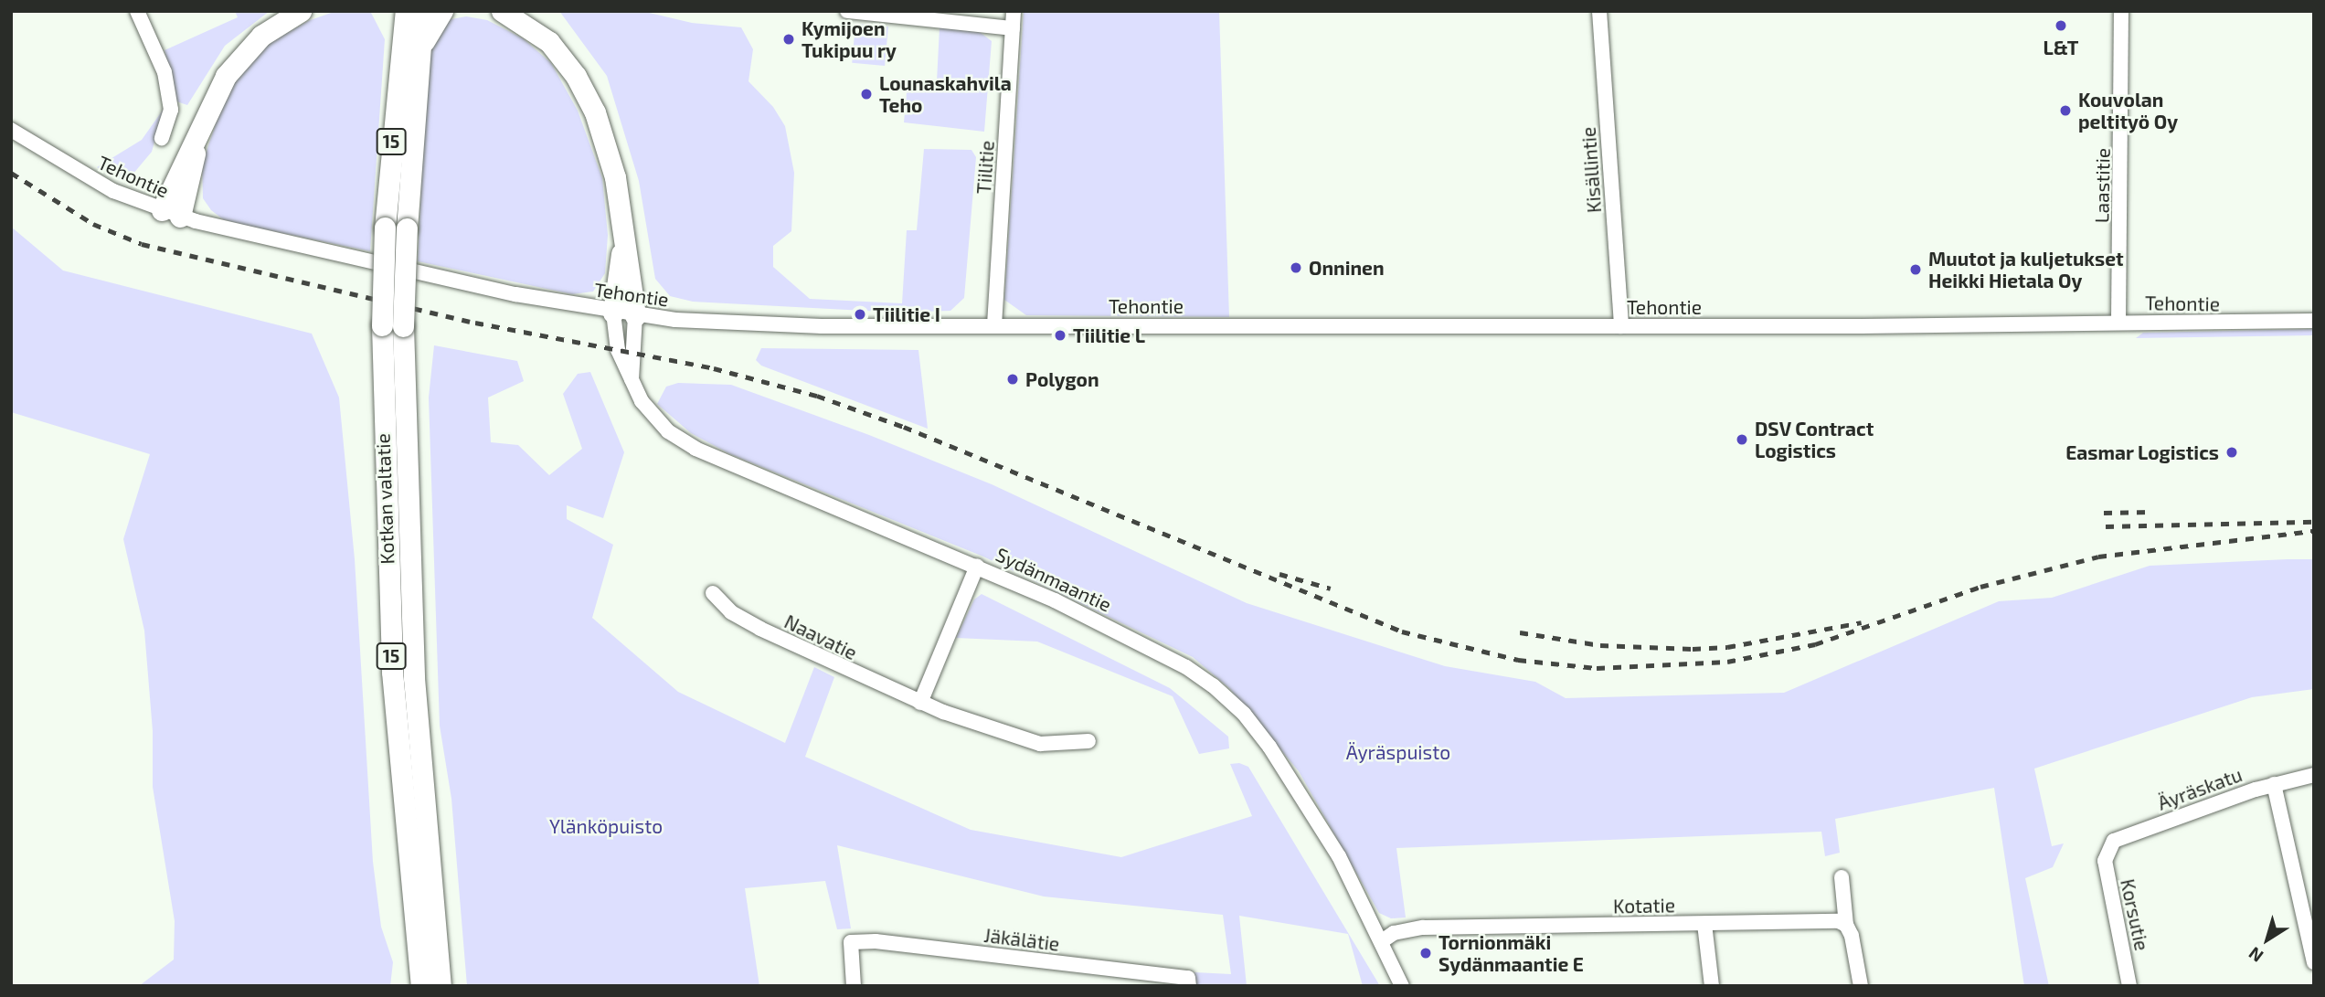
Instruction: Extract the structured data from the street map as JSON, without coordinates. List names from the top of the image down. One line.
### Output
{"streets":{"highway":["15","Kotkan valtatie"],"street":["Tiilitie","Kisällintie","Tehontie","Laastitie","Sydänmaantie","Naavatie","Äyräskatu","Kotatie","Korsutie","Jäkälätie"]},"crossings":[["Tiilitie","Tehontie"],["Kisällintie","Tehontie"],["Tehontie","Laastitie"],["Tehontie","Sydänmaantie"],["Sydänmaantie","Kotatie"],["Äyräskatu","Korsutie"]],"parks":["Äyräspuisto","Ylänköpuisto"],"places":["L&T","Kymijoen Tukipuu ry","Lounaskahvila Teho","Kouvolan peltityö Oy","Onninen","Muutot ja kuljetukset Heikki Hietala Oy","Tiilitie I","Tiilitie L","Polygon","DSV Contract Logistics","Easmar Logistics","Tornionmäki Sydänmaantie E"],"north":"bottom left"}
